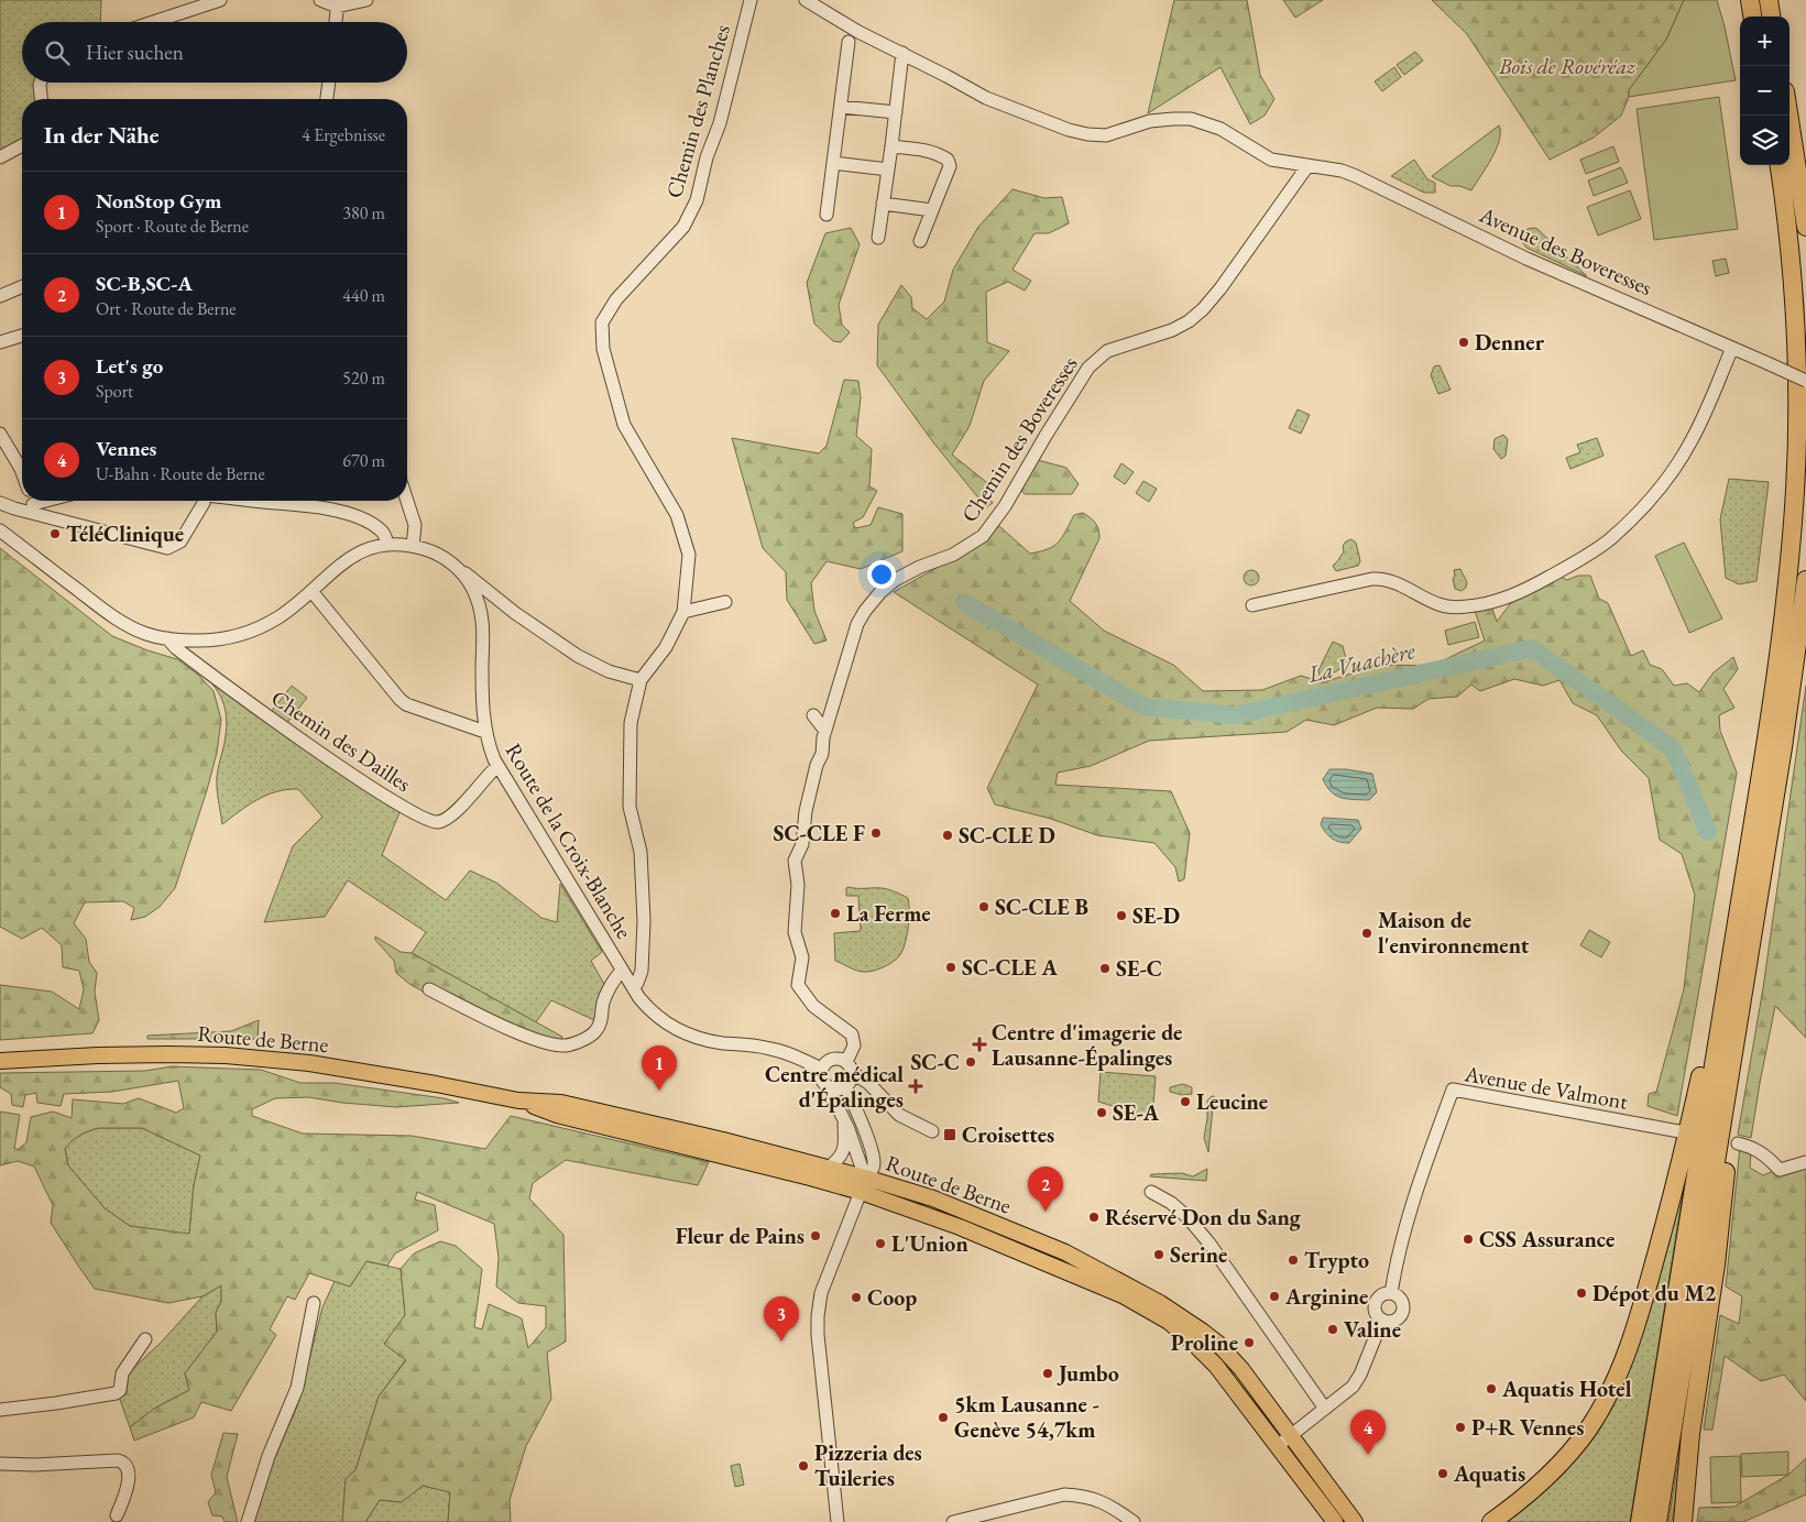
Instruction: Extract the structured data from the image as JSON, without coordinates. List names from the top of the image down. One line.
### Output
{"streets":{"main road":["Route de Berne"],"street":["Chemin des Planches","Avenue des Boveresses","Chemin des Boveresses","Chemin des Dailles","Route de la Croix-Blanche","Avenue de Valmont"]},"crossings":[["Chemin des Planches","Route de la Croix-Blanche"],["Avenue des Boveresses","Chemin des Boveresses"],["Chemin des Boveresses","Route de la Croix-Blanche"],["Chemin des Dailles","Route de la Croix-Blanche"],["Route de Berne","Avenue de Valmont"]],"water":["La Vuachère"],"parks":["Bois de Rovéréaz"],"places":{"other":["Denner","TéléClinique","SC-CLE F","SC-CLE D","SC-CLE B","La Ferme","SE-D","Maison de l'environnement","SC-CLE A","SE-C","SC-C","Leucine","SE-A","Réservé Don du Sang","Fleur de Pains","CSS Assurance","L'Union","Serine","Trypto","Dépot du M2","Arginine","Coop","Valine","Proline","Jumbo","Aquatis Hotel","5km Lausanne - Genève 54,7km","P+R Vennes","Pizzeria des Tuileries","Aquatis"],"health":["Centre d'imagerie de Lausanne-Épalinges","Centre médical d'Épalinges"],"transit":["Croisettes"]},"page":{"map_buttons":["+","−"],"search":"Hier suchen","heading":["In der Nähe","4 Ergebnisse"],"list":[{"mark":"1","name":"NonStop Gym","note":"Sport · Route de Berne","value":"380 m"},{"mark":"2","name":"SC-B,SC-A","note":"Ort · Route de Berne","value":"440 m"},{"mark":"3","name":"Let's go","note":"Sport","value":"520 m"},{"mark":"4","name":"Vennes","note":"U-Bahn · Route de Berne","value":"670 m"}],"pins":["1","2","3","4"]}}
